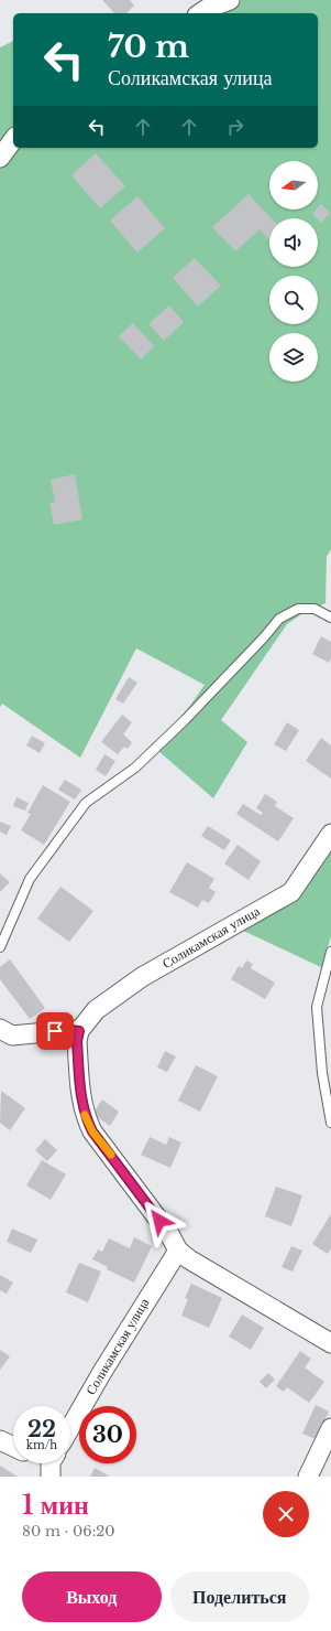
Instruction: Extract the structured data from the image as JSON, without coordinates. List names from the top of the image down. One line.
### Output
{"streets":{"street":["Соликамская улица"]},"north":"left","page":{"turn":["70 m","Соликамская улица"],"speed":"22 km/h","limit":"30","heading":["1 мин","80 m · 06:20"],"buttons":["Выход","Поделиться"]}}
